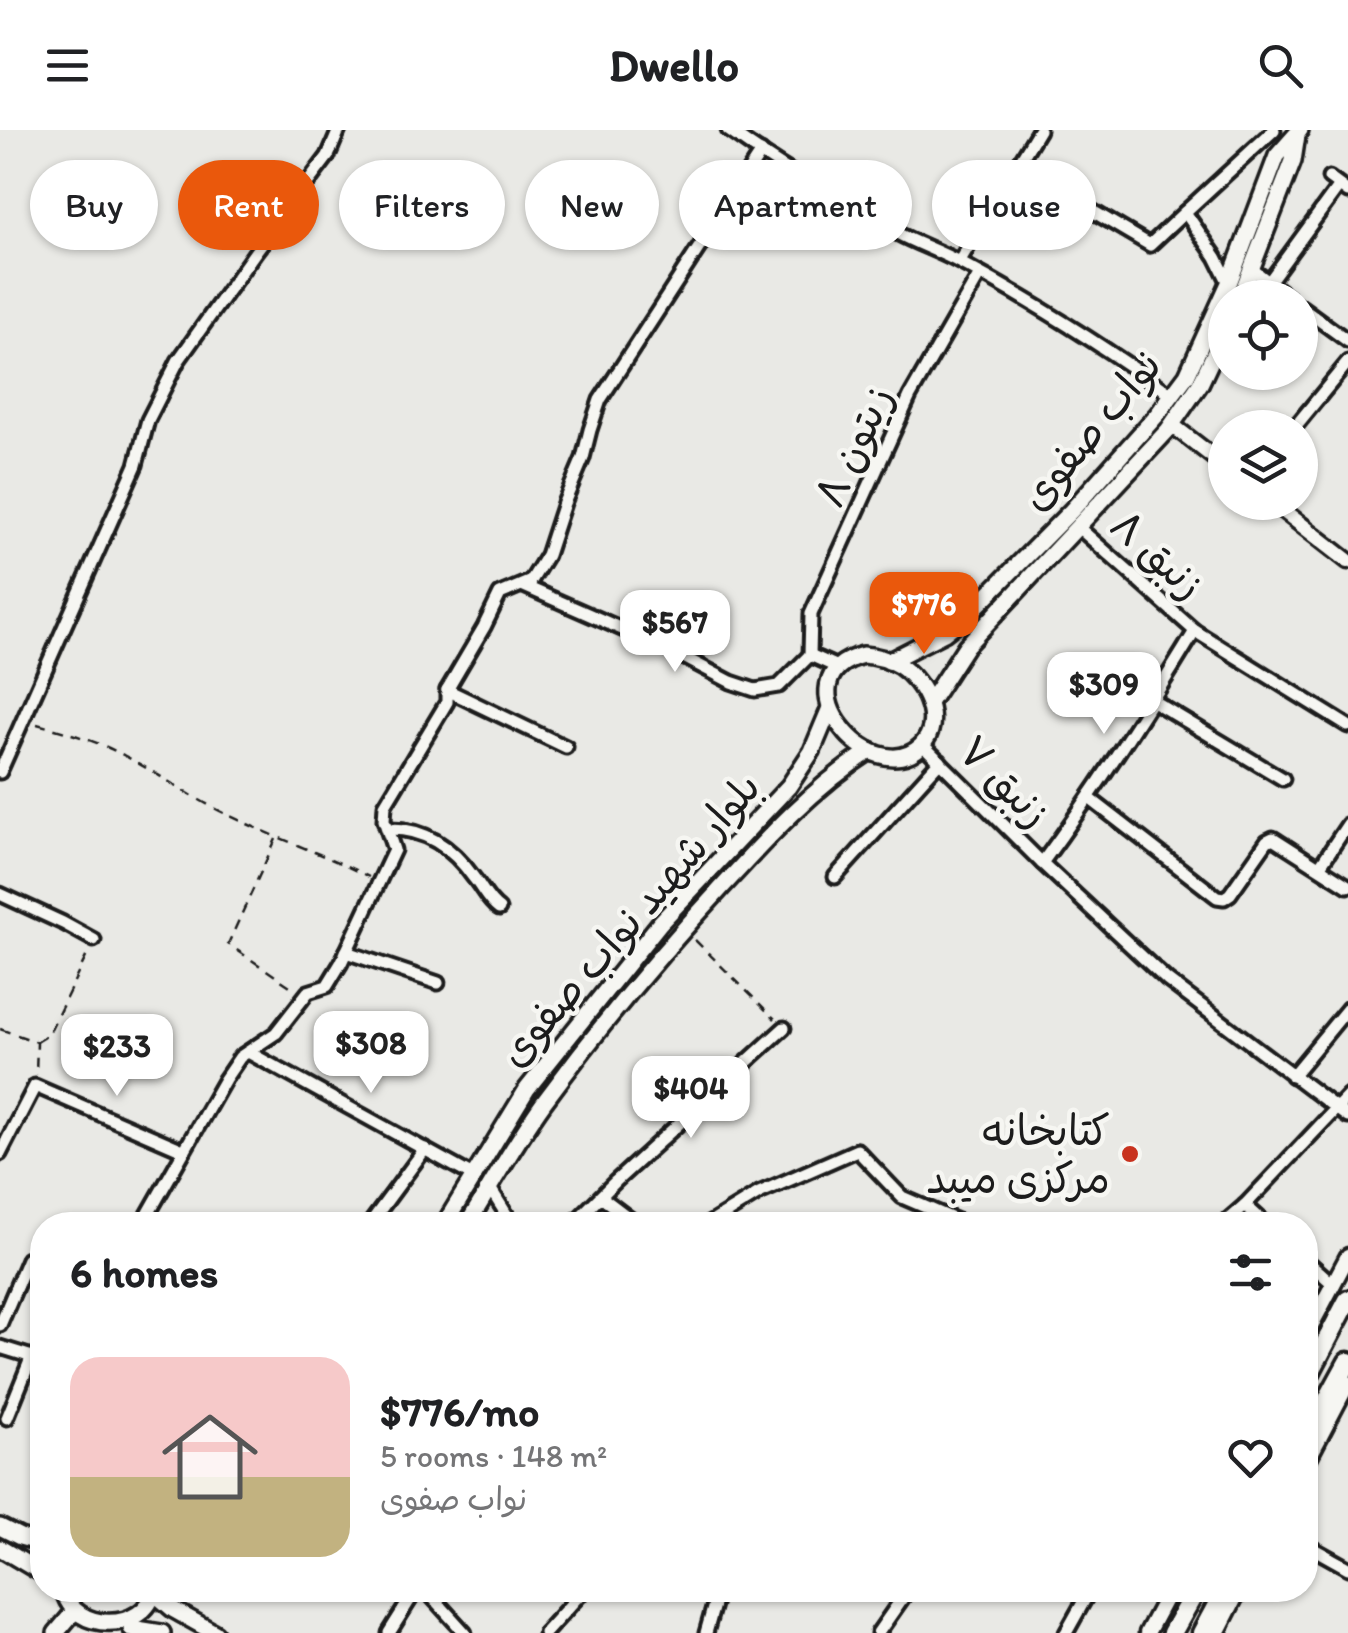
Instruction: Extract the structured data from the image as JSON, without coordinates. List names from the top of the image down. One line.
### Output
{"streets":{"main road":["نواب صفوی","بلوار شهید نواب صفوی"],"street":["زیتون ۸","زنبق ۸","زنبق ۷"]},"crossings":[["نواب صفوی","زنبق ۸"],["نواب صفوی","زنبق ۷"],["نواب صفوی","بلوار شهید نواب صفوی"],["زنبق ۷","بلوار شهید نواب صفوی"]],"places":["کتابخانه مرکزی میبد"],"page":{"header":"Dwello","chip":["Buy","Rent","Filters","New","Apartment","House"],"price":["$776","$567","$309","$308","$233","$404"],"heading":"6 homes","list":[{"name":"$776/mo","note":"5 rooms · 148 m² · نواب صفوی"}]}}
